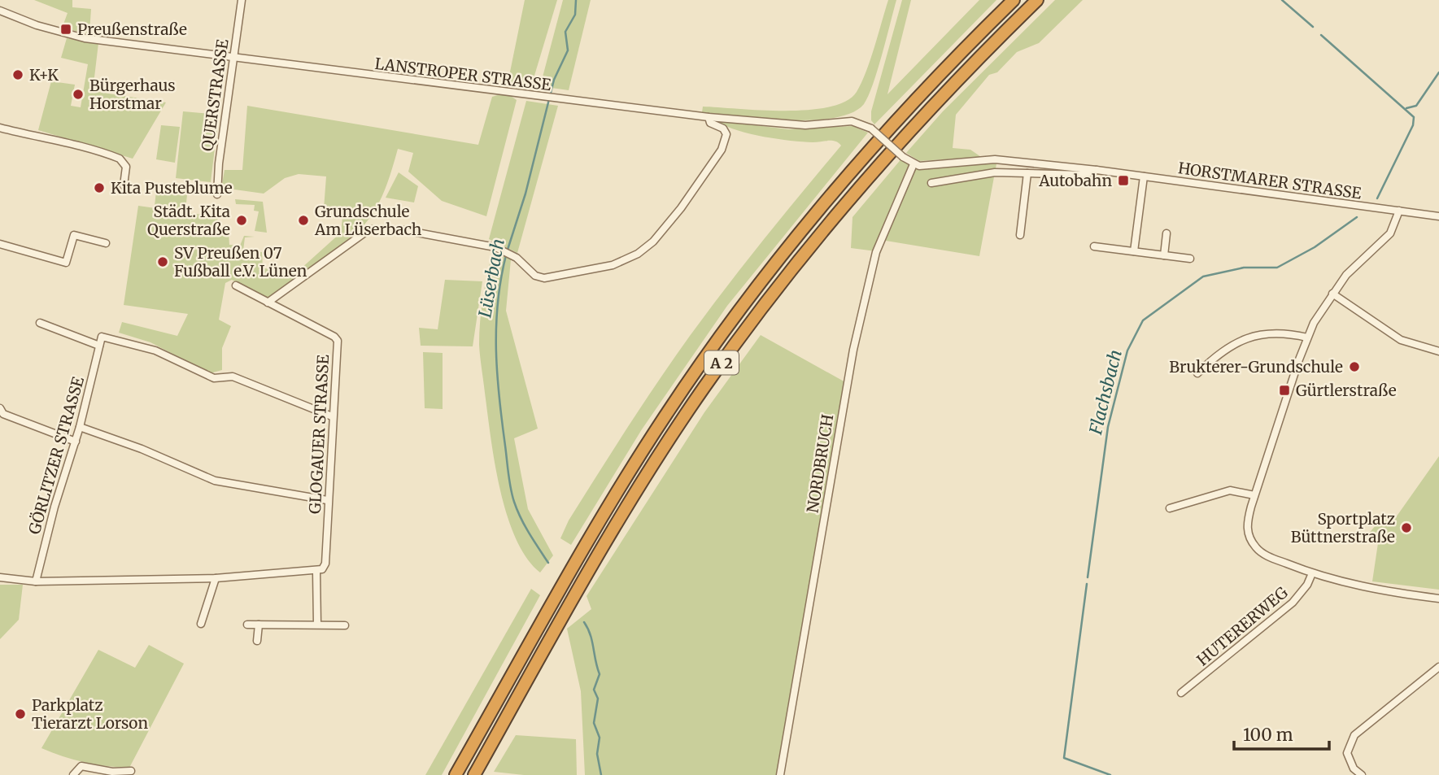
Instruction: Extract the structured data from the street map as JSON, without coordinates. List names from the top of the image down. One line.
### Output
{"streets":{"highway":["A 2"],"street":["LANSTROPER STRASSE","QUERSTRASSE","HORSTMARER STRASSE","GLOGAUER STRASSE","GÖRLITZER STRASSE","NORDBRUCH","HUTERERWEG"]},"crossings":[["LANSTROPER STRASSE","QUERSTRASSE"],["LANSTROPER STRASSE","HORSTMARER STRASSE"],["LANSTROPER STRASSE","NORDBRUCH"],["HORSTMARER STRASSE","NORDBRUCH"],["GLOGAUER STRASSE","GÖRLITZER STRASSE"]],"water":["Lüserbach","Flachsbach"],"places":{"transit":["Preußenstraße","Autobahn","Gürtlerstraße"],"other":["K+K","Bürgerhaus Horstmar","Kita Pusteblume","Städt. Kita Querstraße","Grundschule Am Lüserbach","SV Preußen 07 Fußball e.V. Lünen","Brukterer-Grundschule","Sportplatz Büttnerstraße","Parkplatz Tierarzt Lorson"]},"scale_bar":"100 m"}
